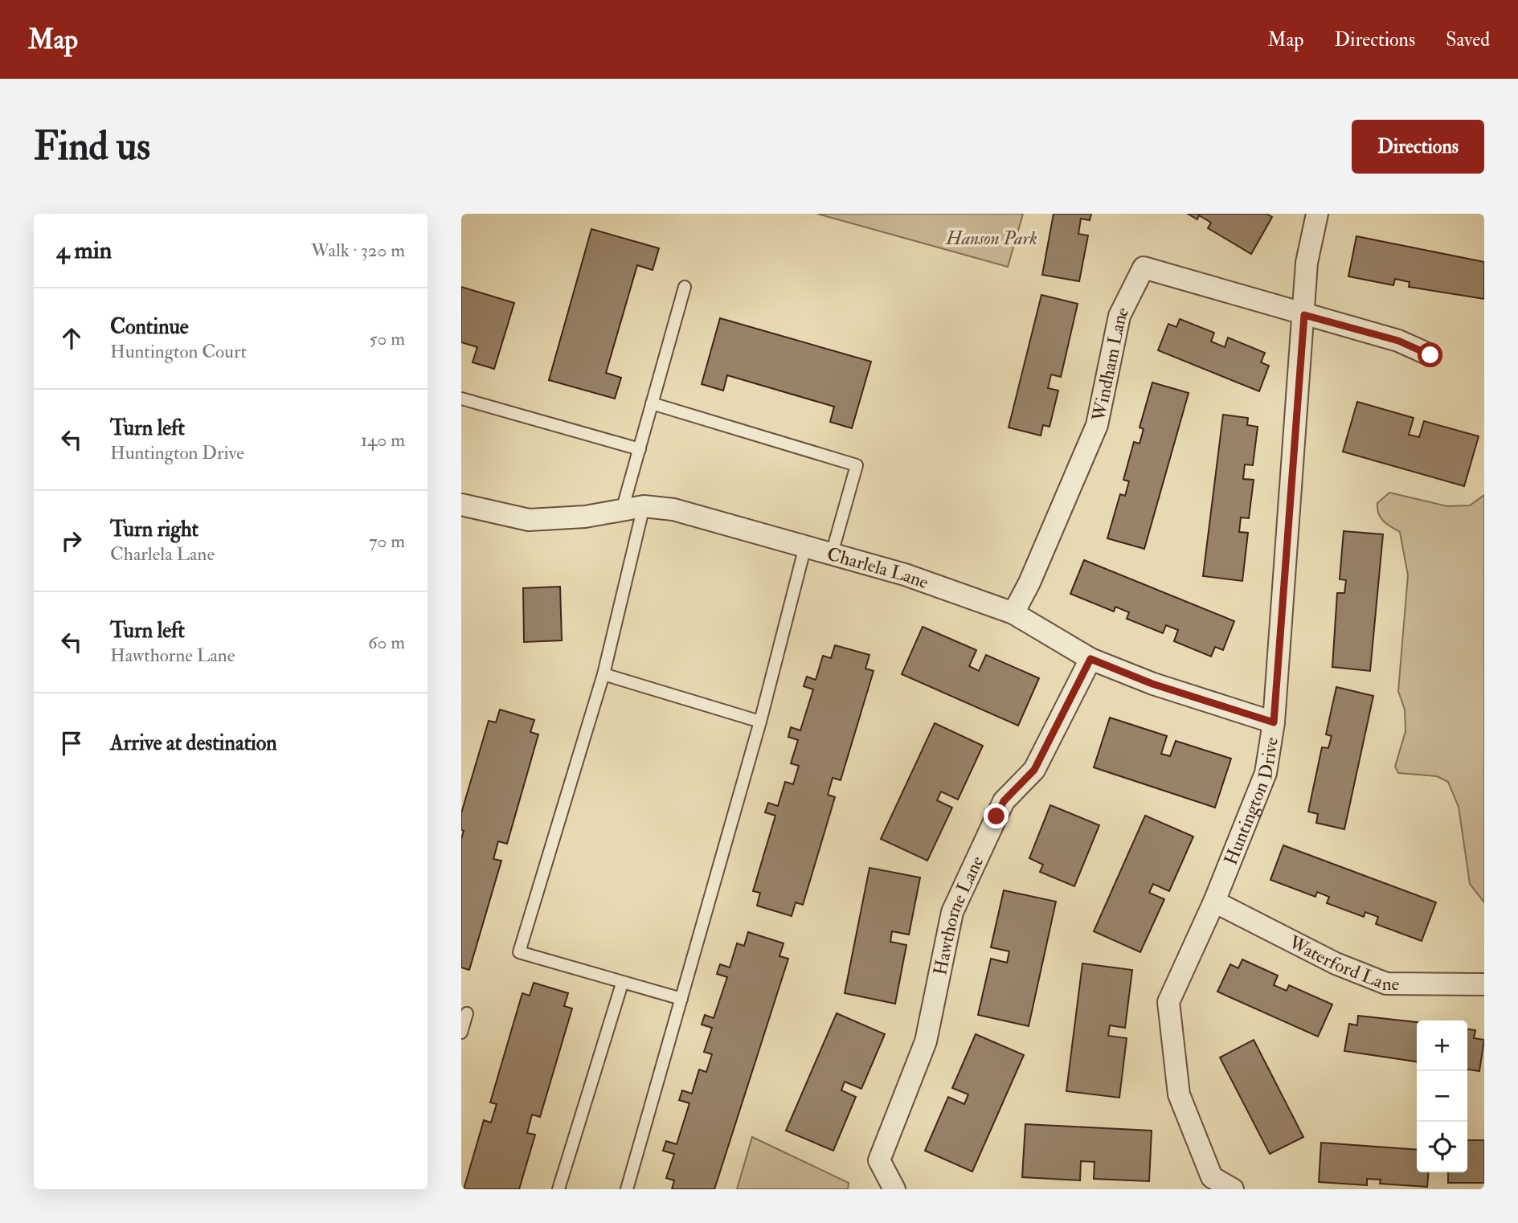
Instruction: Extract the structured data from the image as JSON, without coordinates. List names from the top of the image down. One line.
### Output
{"streets":{"street":["Windham Lane","Charlela Lane","Huntington Drive","Hawthorne Lane","Waterford Lane"]},"crossings":[["Windham Lane","Charlela Lane"],["Windham Lane","Huntington Drive"],["Charlela Lane","Huntington Drive"],["Charlela Lane","Hawthorne Lane"],["Huntington Drive","Waterford Lane"]],"parks":["Hanson Park"],"page":{"header":"Map","nav":["Map","Directions","Saved"],"buttons":"Directions","title":"Find us","heading":["4 min","Walk · 320 m"],"list":[["Continue","Huntington Court","50 m"],["Turn left","Huntington Drive","140 m"],["Turn right","Charlela Lane","70 m"],["Turn left","Hawthorne Lane","60 m"],"Arrive at destination"],"map_buttons":["+","−"]}}
